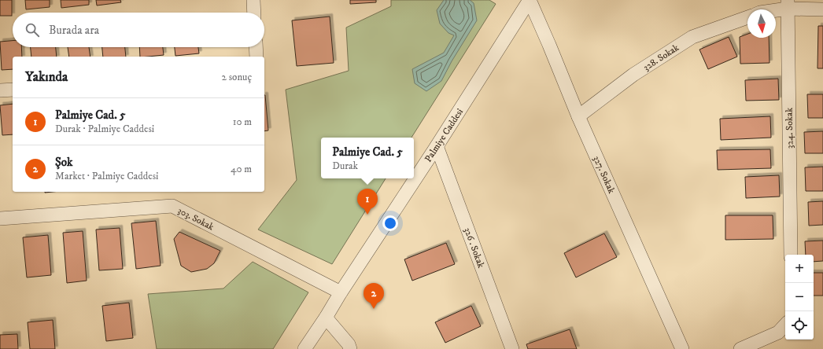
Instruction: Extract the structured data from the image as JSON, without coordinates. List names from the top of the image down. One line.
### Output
{"streets":{"street":["328. Sokak","324. Sokak","Palmiye Caddesi","327. Sokak","303. Sokak","326 . Sokak"]},"crossings":[["328. Sokak","327. Sokak"],["Palmiye Caddesi","327. Sokak"],["Palmiye Caddesi","303. Sokak"],["Palmiye Caddesi","326 . Sokak"]],"north":"bottom","page":{"search":"Burada ara","heading":["Yakında","2 sonuç"],"list":[{"mark":"1","name":"Palmiye Cad. 5","note":"Durak · Palmiye Caddesi","value":"10 m"},{"mark":"2","name":"Şok","note":"Market · Palmiye Caddesi","value":"40 m"}],"popup":["Palmiye Cad. 5","Durak"],"pins":["1","2"],"map_buttons":["+","−"]}}
